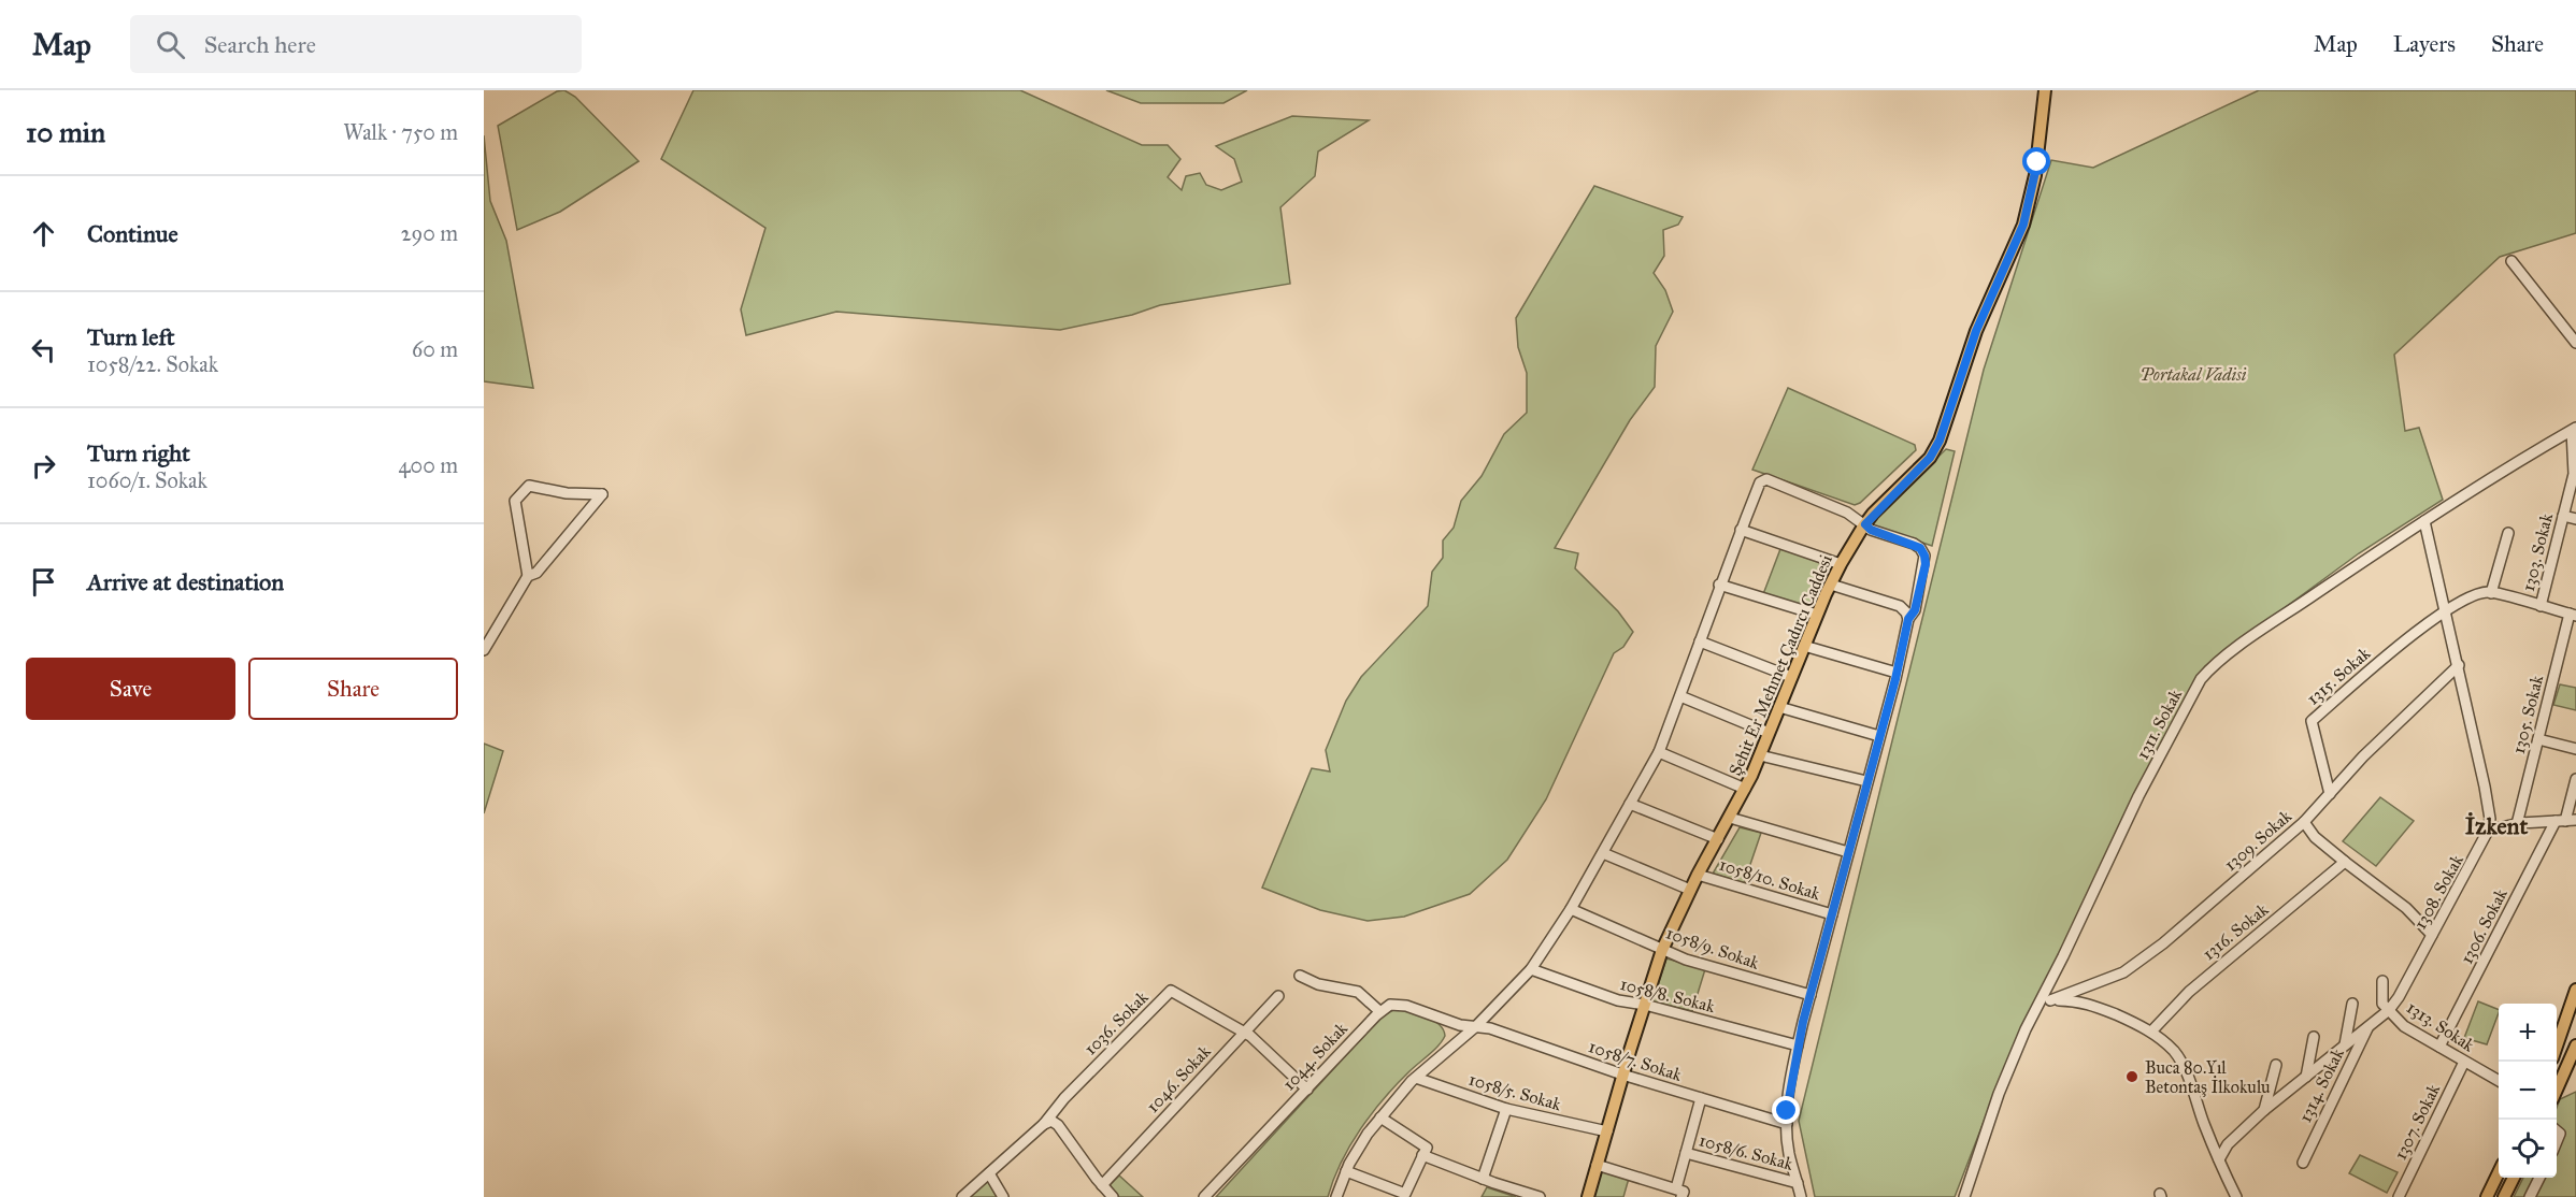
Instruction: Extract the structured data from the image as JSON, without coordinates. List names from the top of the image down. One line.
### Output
{"streets":{"main road":["Şehit Er Mehmet Çadırcı Caddesi"],"street":["1303. Sokak","1315. Sokak","1305. Sokak","1311. Sokak","1309. Sokak","1058/10. Sokak","1308. Sokak","1306. Sokak","1316. Sokak","1058/9. Sokak","1058/8. Sokak","1036. Sokak","1313. Sokak","1044. Sokak","1058/7. Sokak","1046. Sokak","1314. Sokak","1058/5. Sokak","1307. Sokak","1058/6. Sokak"]},"crossings":[["1303. Sokak","1311. Sokak"],["Şehit Er Mehmet Çadırcı Caddesi","1058/10. Sokak"],["Şehit Er Mehmet Çadırcı Caddesi","1058/9. Sokak"],["Şehit Er Mehmet Çadırcı Caddesi","1058/8. Sokak"],["Şehit Er Mehmet Çadırcı Caddesi","1058/7. Sokak"],["Şehit Er Mehmet Çadırcı Caddesi","1058/5. Sokak"],["1315. Sokak","1309. Sokak"],["1315. Sokak","1308. Sokak"],["1311. Sokak","1309. Sokak"],["1311. Sokak","1308. Sokak"],["1309. Sokak","1308. Sokak"],["1308. Sokak","1313. Sokak"],["1308. Sokak","1314. Sokak"],["1306. Sokak","1313. Sokak"],["1036. Sokak","1044. Sokak"],["1036. Sokak","1046. Sokak"],["1313. Sokak","1307. Sokak"]],"districts":["İzkent"],"parks":["Portakal Vadisi"],"places":["Buca 80.Yıl Betontaş İlkokulu"],"page":{"header":"Map","search":"Search here","nav":["Map","Layers","Share"],"heading":["10 min","Walk · 750 m"],"list":[["Continue","290 m"],["Turn left","1058/22. Sokak","60 m"],["Turn right","1060/1. Sokak","400 m"],"Arrive at destination"],"buttons":["Save","Share"],"map_buttons":["+","−"]}}
